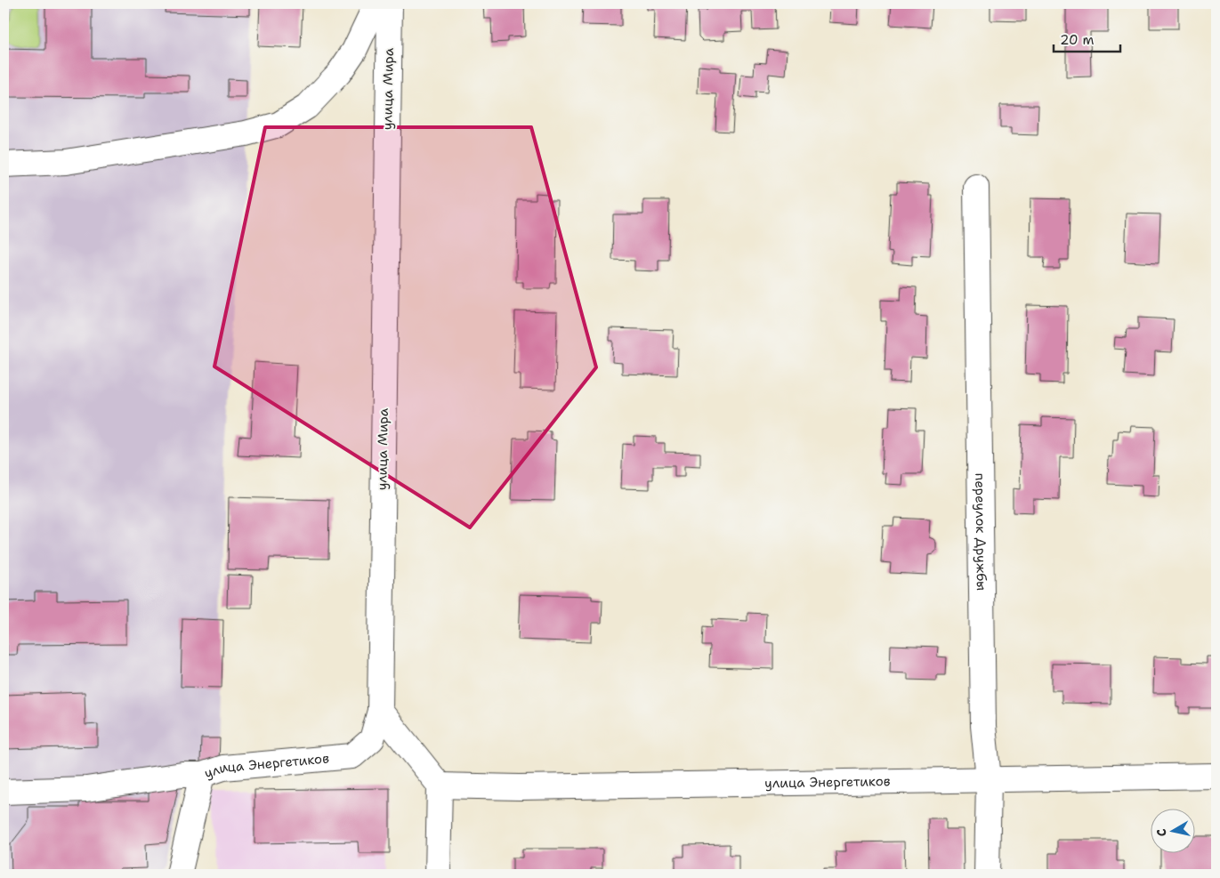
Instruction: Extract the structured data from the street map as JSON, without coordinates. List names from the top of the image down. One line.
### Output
{"streets":{"street":["улица Мира","переулок Дружбы","улица Энергетиков"]},"crossings":[["улица Мира","улица Энергетиков"],["переулок Дружбы","улица Энергетиков"]],"scale_bar":"20 m","north":"left"}
